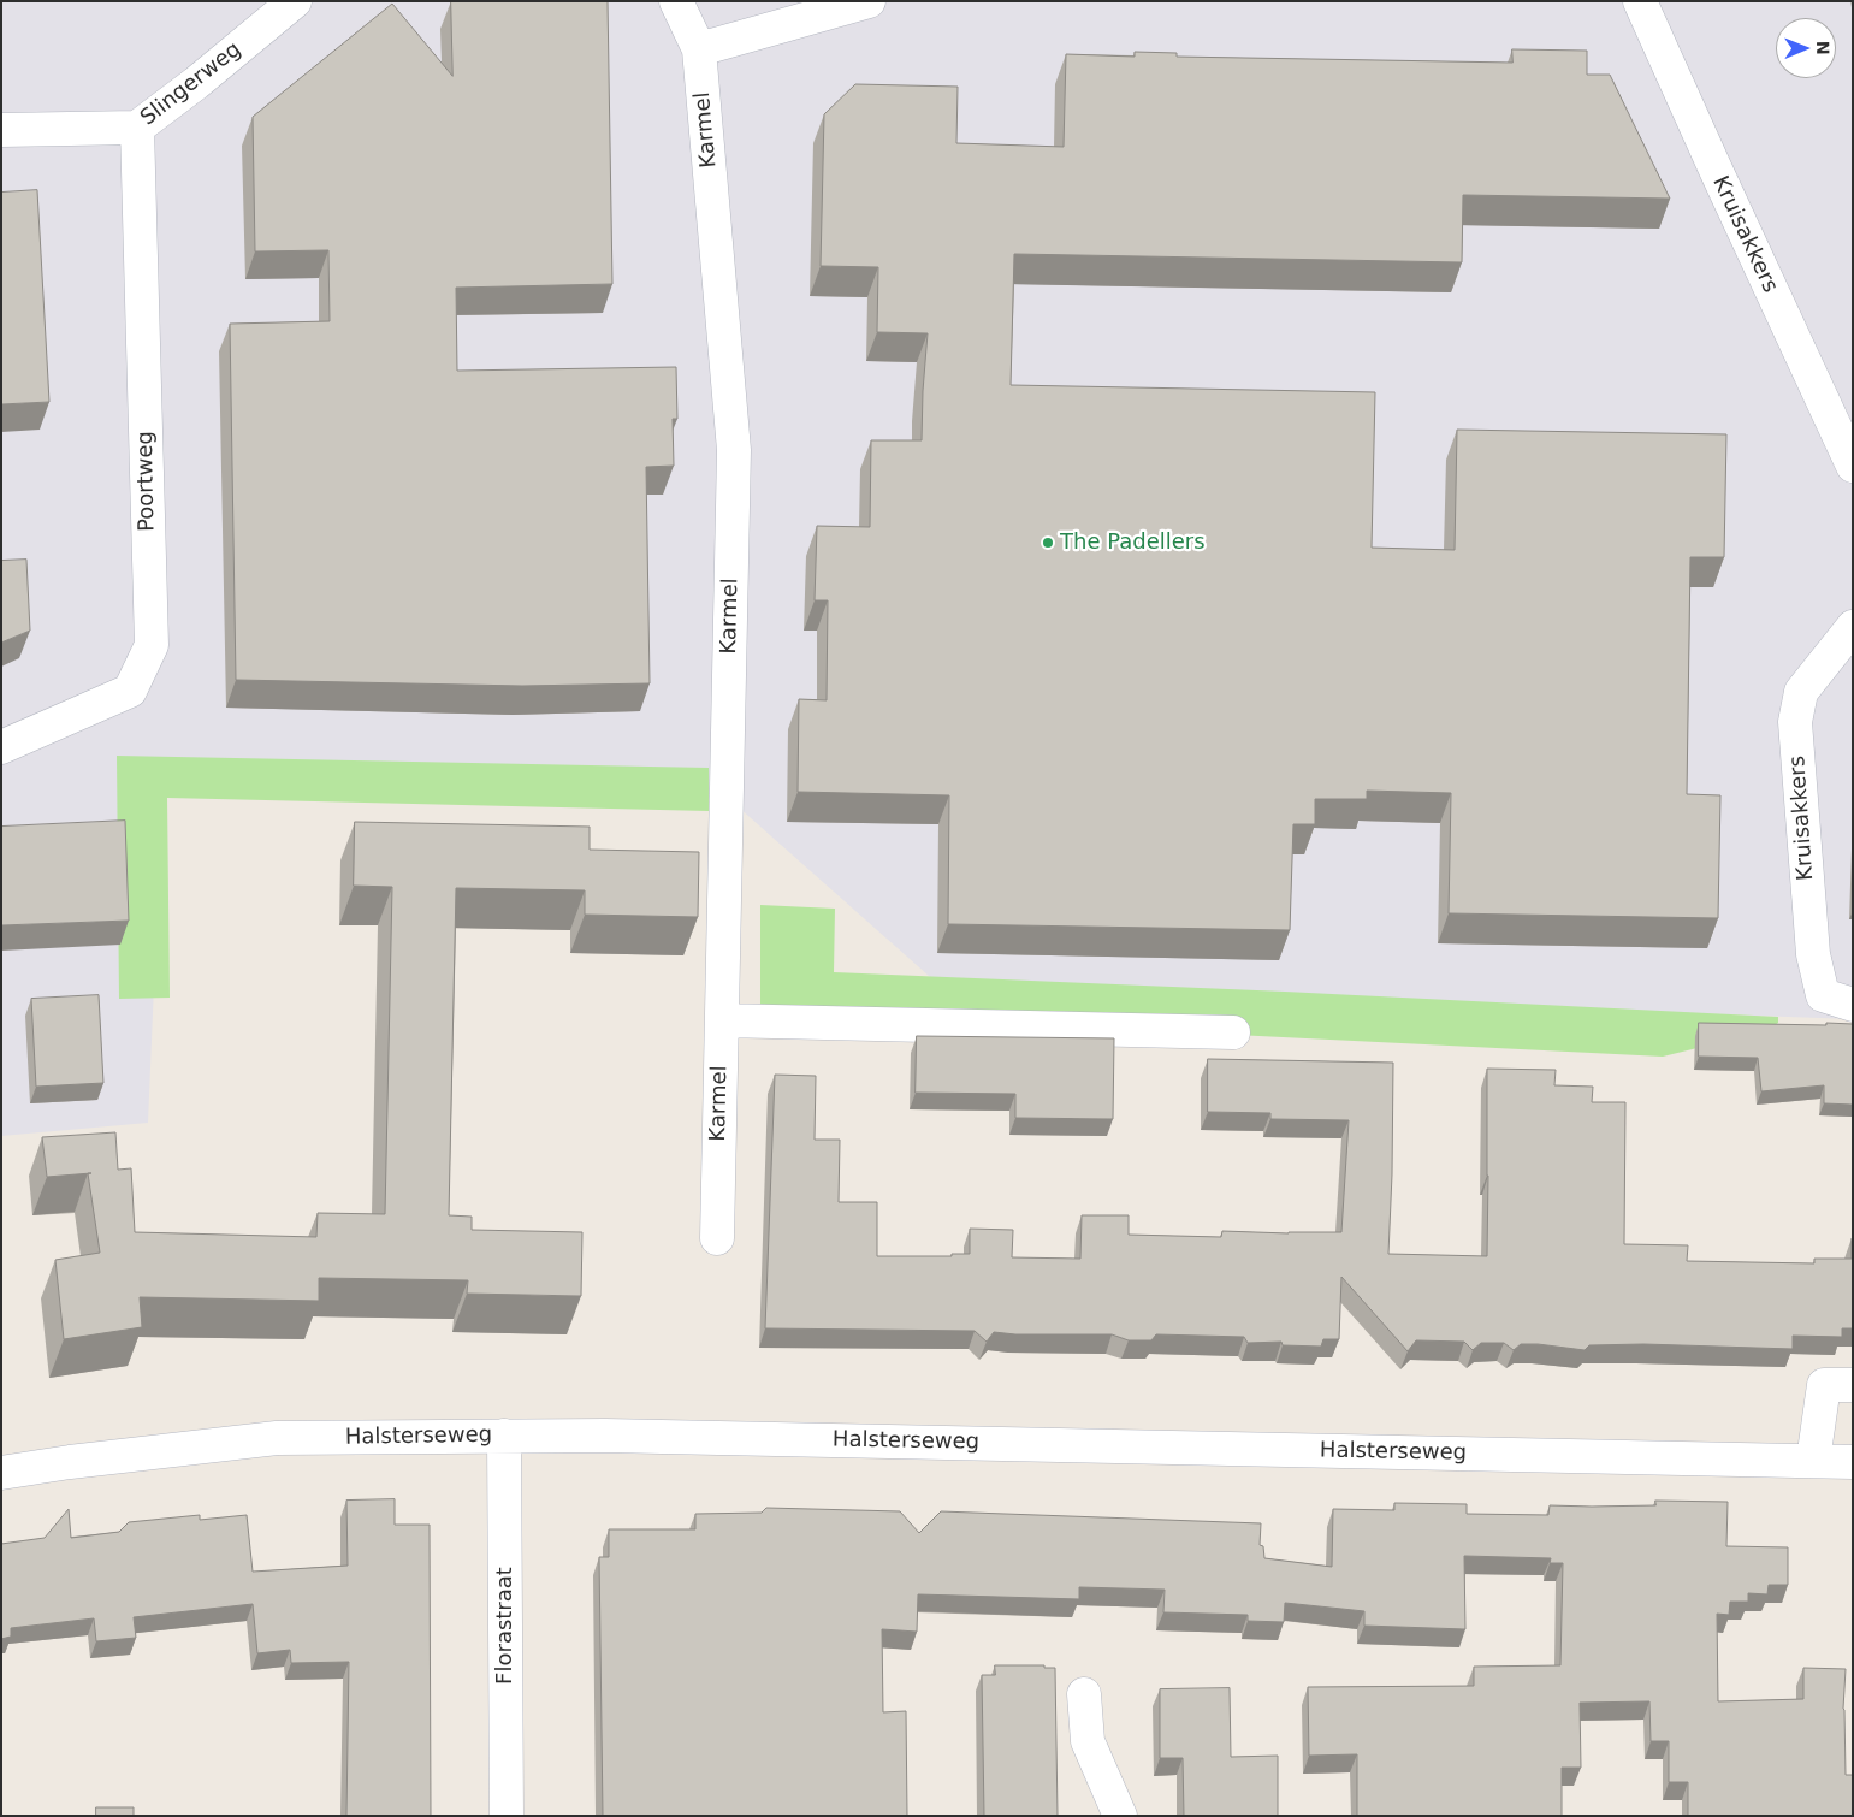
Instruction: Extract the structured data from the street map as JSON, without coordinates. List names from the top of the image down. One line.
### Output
{"streets":{"street":["Slingerweg","Karmel","Kruisakkers","Poortweg","Halsterseweg","Florastraat"]},"crossings":[["Slingerweg","Poortweg"],["Halsterseweg","Florastraat"]],"places":["The Padellers"],"north":"right"}
